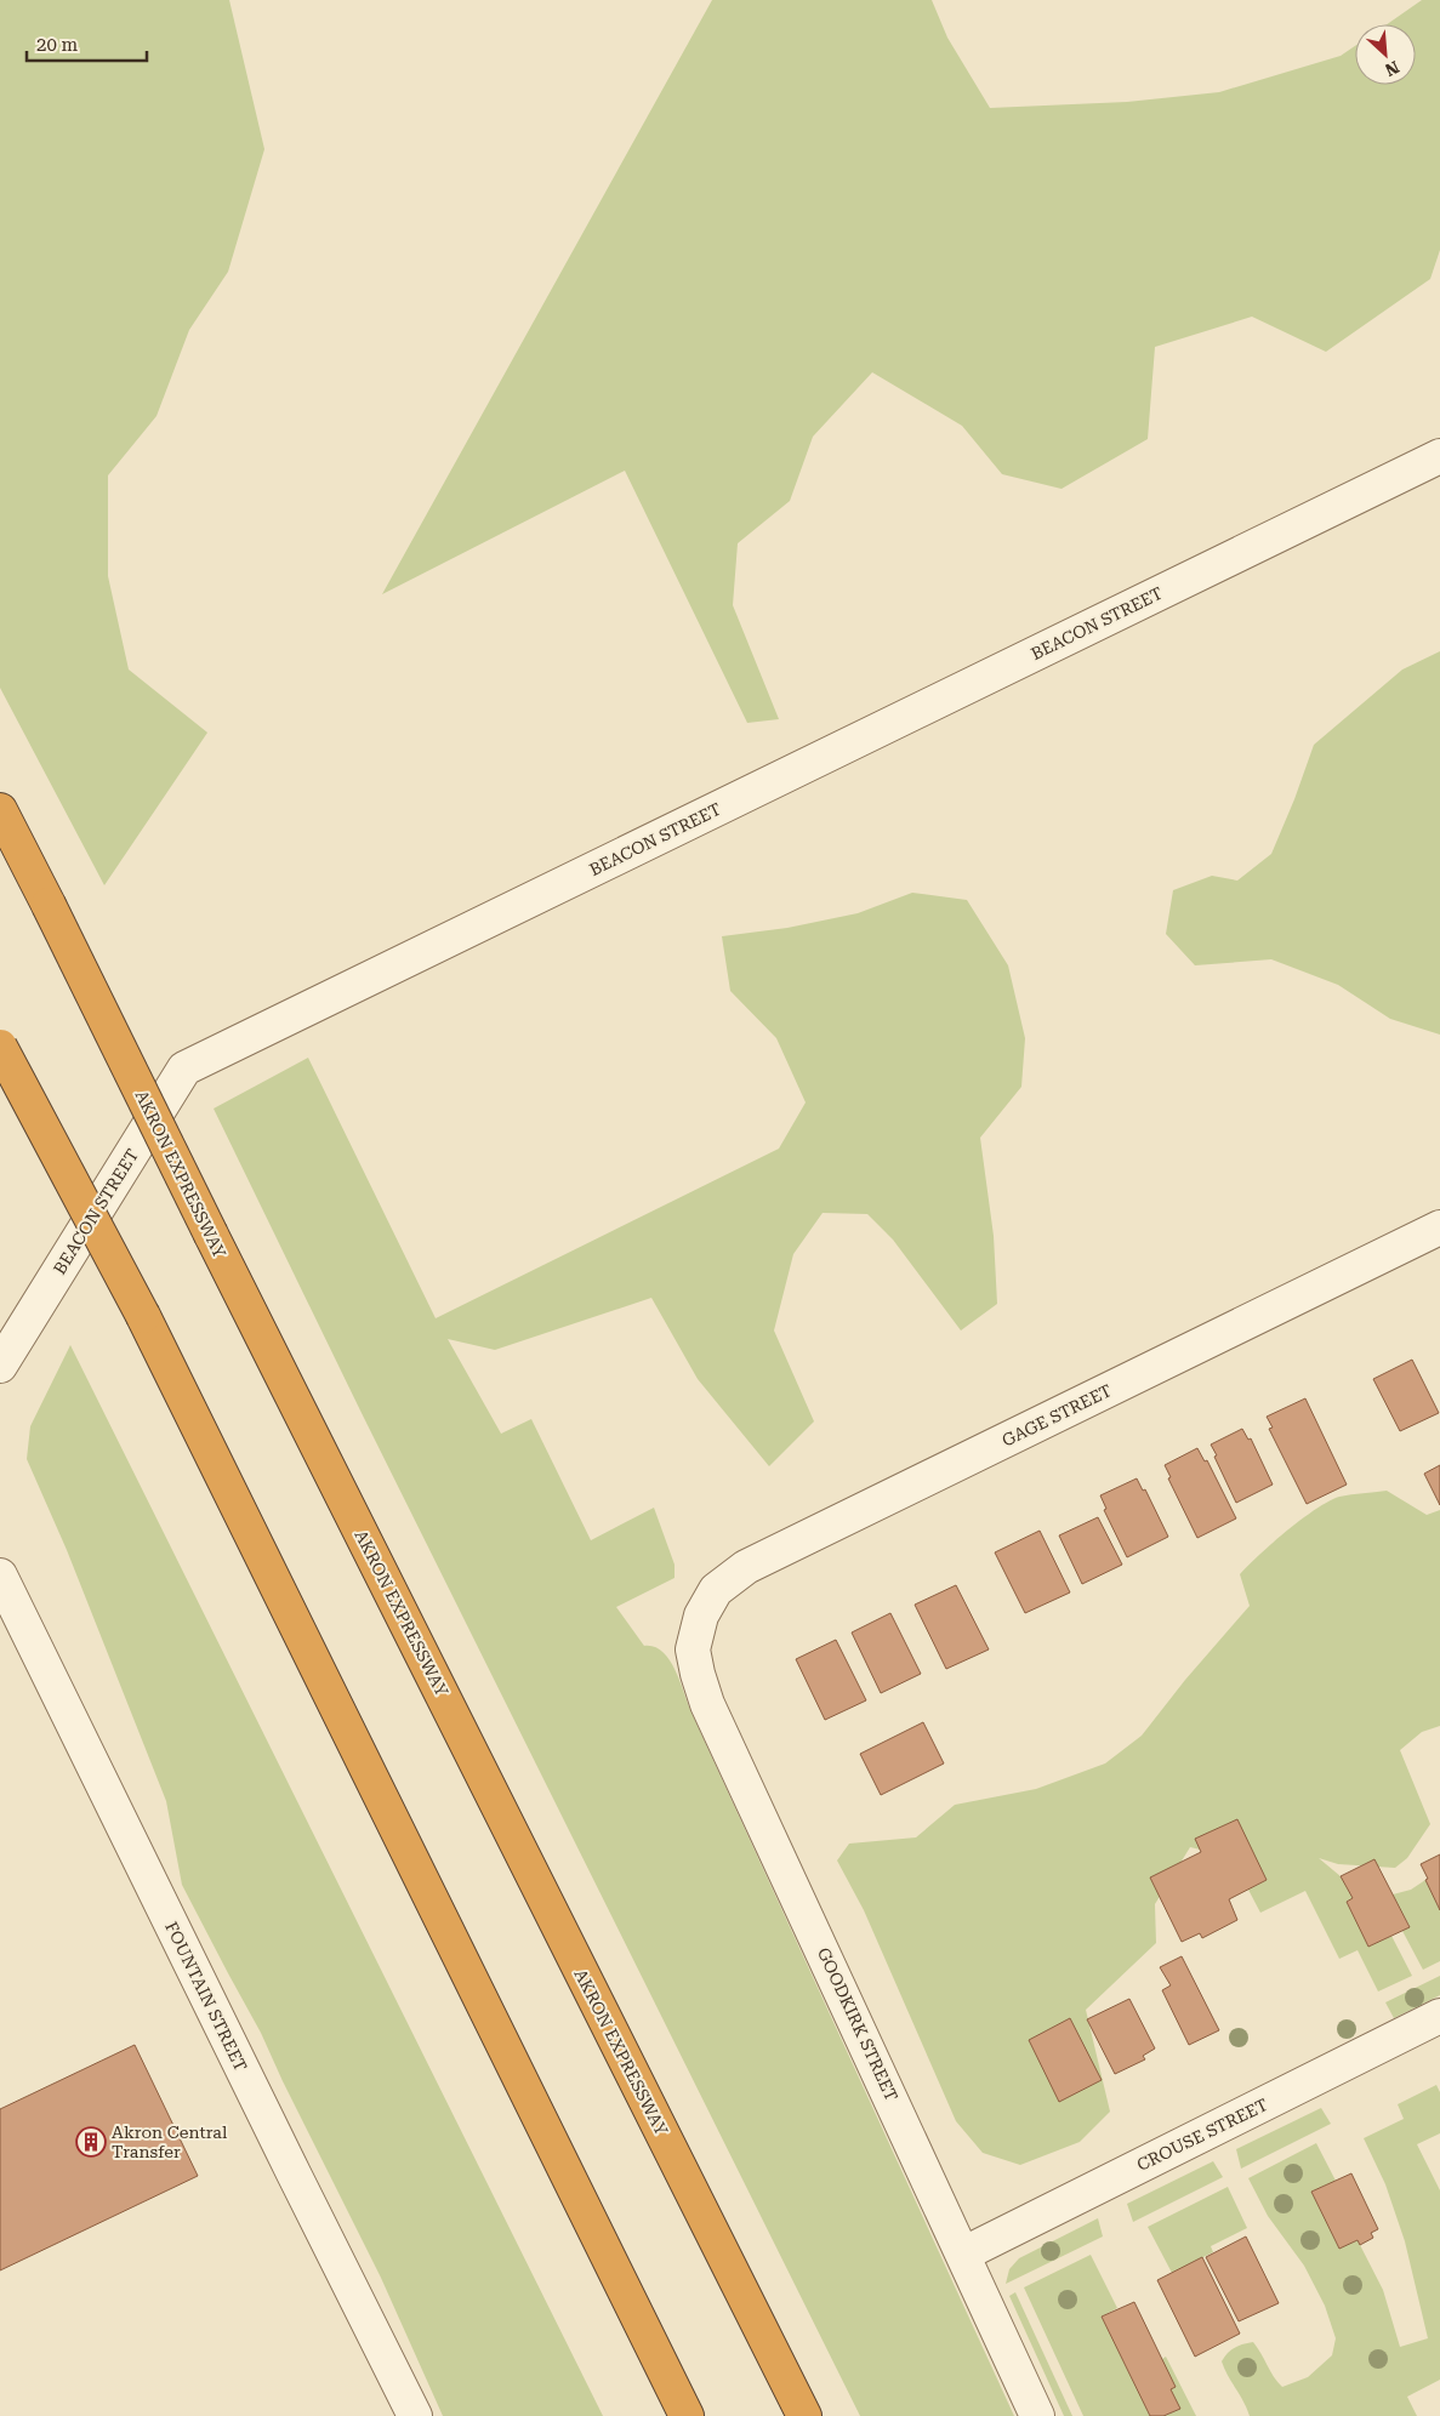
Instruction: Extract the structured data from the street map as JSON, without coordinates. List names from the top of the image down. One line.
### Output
{"streets":{"highway":["AKRON EXPRESSWAY"],"street":["BEACON STREET","GAGE STREET","FOUNTAIN STREET","GOODKIRK STREET","CROUSE STREET"]},"crossings":[["GAGE STREET","GOODKIRK STREET"],["GOODKIRK STREET","CROUSE STREET"]],"places":{"building":["Akron Central Transfer"]},"scale_bar":"20 m","north":"bottom right"}
